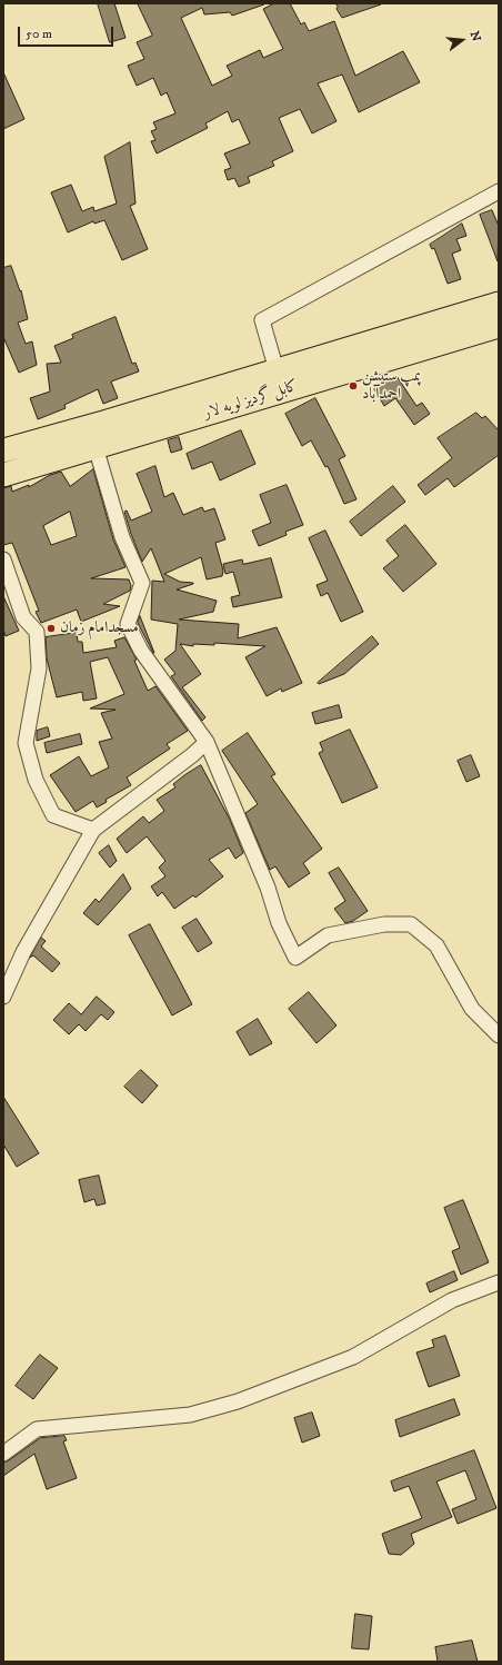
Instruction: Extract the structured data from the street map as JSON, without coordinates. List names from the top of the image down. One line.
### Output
{"streets":{"highway":["کابل گردیز لویه لار"]},"places":["پمپ ستیشن احمدآباد","مسجدامام زمان"],"scale_bar":"50 m","north":"right"}
